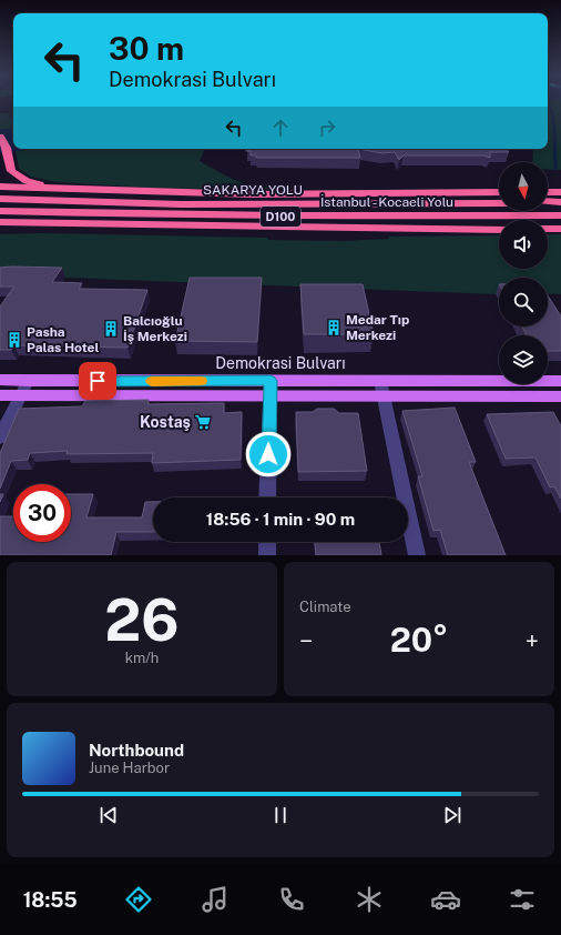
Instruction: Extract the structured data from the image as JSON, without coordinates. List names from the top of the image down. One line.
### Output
{"streets":{"highway":["SAKARYA YOLU","İstanbul - Kocaeli Yolu","D100"],"main road":["Demokrasi Bulvarı"]},"places":{"building":["Medar Tıp Merkezi","Balcıoğlu İş Merkezi","Pasha Palas Hotel"],"supermarket":["Kostaş"]},"north":"bottom","page":{"turn":["30 m","Demokrasi Bulvarı"],"limit":"30","trip":"18:56 · 1 min · 90 m","tile":[["26","km/h"],"Climate"],"heat":["−","20°","+"],"song":["Northbound","June Harbor"],"tabs":"18:55"}}
